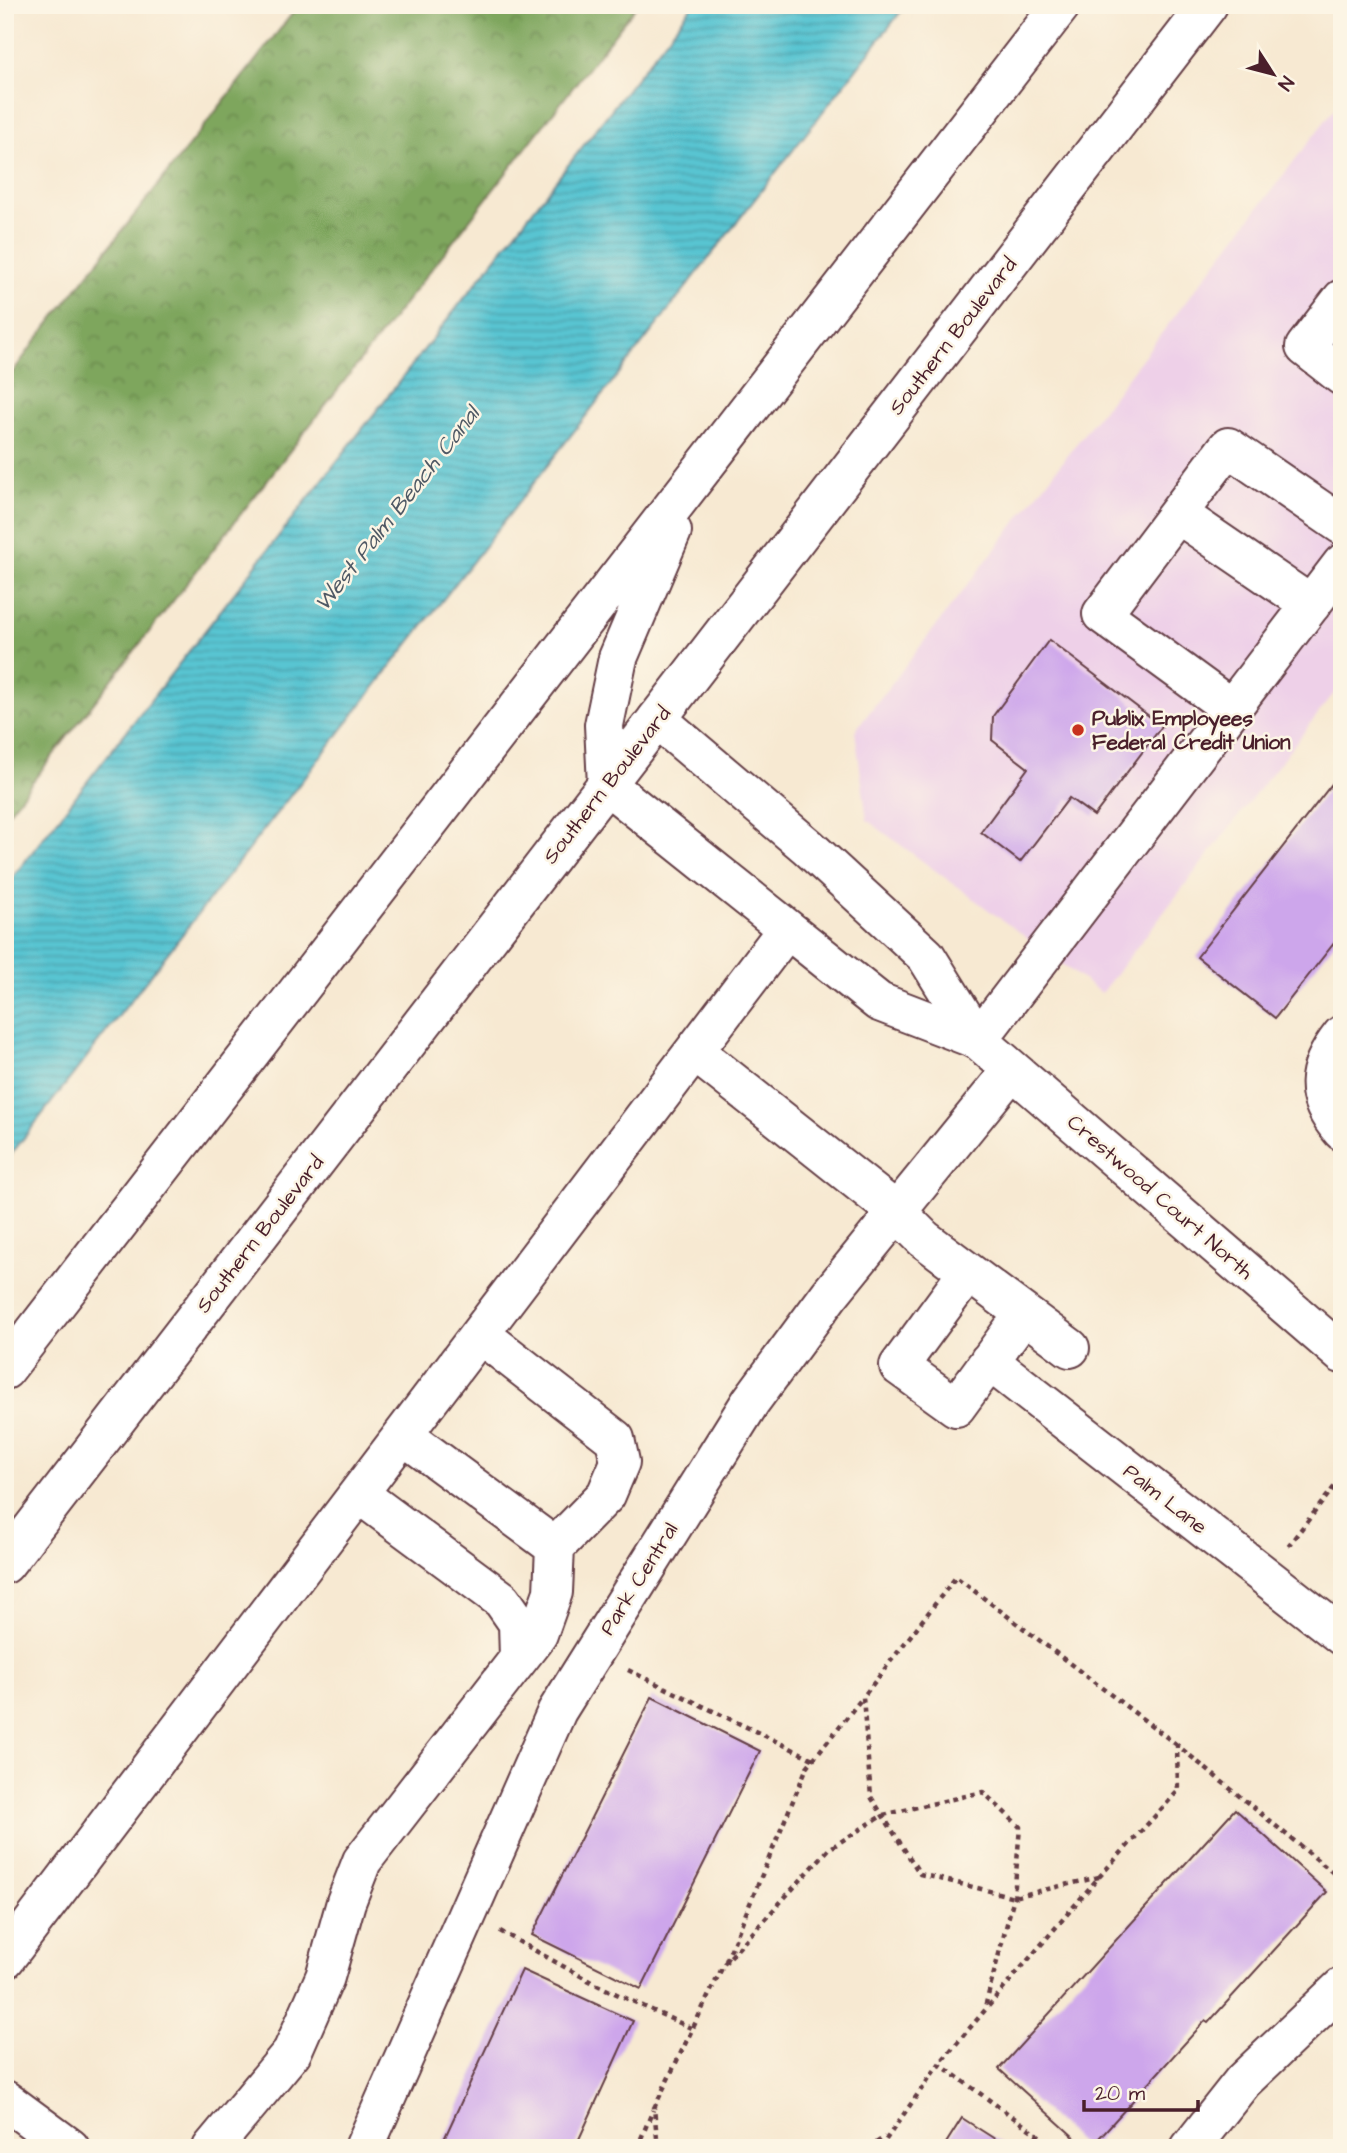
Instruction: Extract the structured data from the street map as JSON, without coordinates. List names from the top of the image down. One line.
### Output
{"streets":{"main road":["Southern Boulevard","Crestwood Court North","Palm Lane","Park Central"]},"crossings":[["Southern Boulevard","Crestwood Court North"],["Crestwood Court North","Park Central"]],"water":["West Palm Beach Canal"],"places":["Publix Employees Federal Credit Union"],"scale_bar":"20 m","north":"bottom right"}
